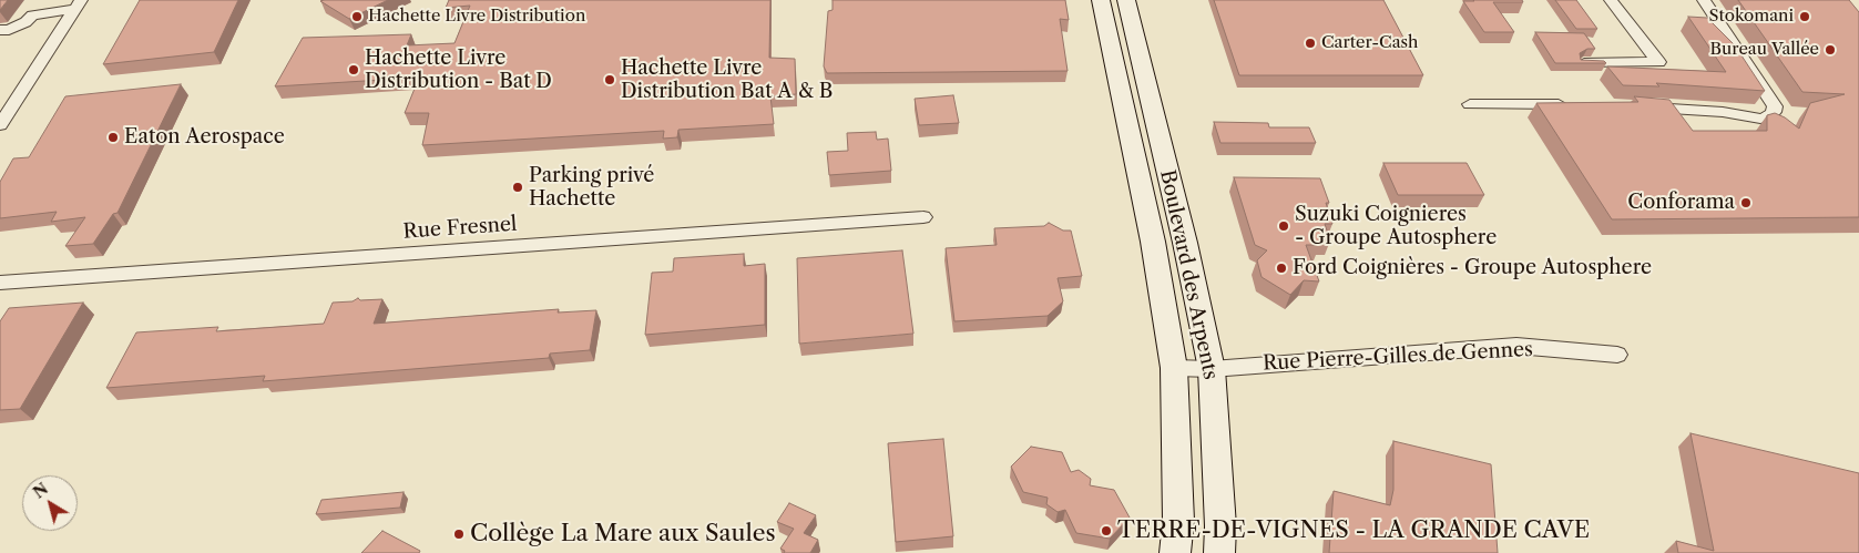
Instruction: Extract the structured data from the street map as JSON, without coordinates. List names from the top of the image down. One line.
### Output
{"streets":{"street":["Rue Fresnel","Boulevard des Arpents","Rue Pierre-Gilles de Gennes"]},"crossings":[["Boulevard des Arpents","Rue Pierre-Gilles de Gennes"]],"places":["Hachette Livre Distribution","Stokomani","Carter-Cash","Bureau Vallée","Hachette Livre Distribution - Bat D","Hachette Livre Distribution Bat A & B","Eaton Aerospace","Parking privé Hachette","Conforama","Suzuki Coignieres - Groupe Autosphere","Ford Coignières - Groupe Autosphere","TERRE-DE-VIGNES - LA GRANDE CAVE","Collège La Mare aux Saules"],"north":"top left"}
